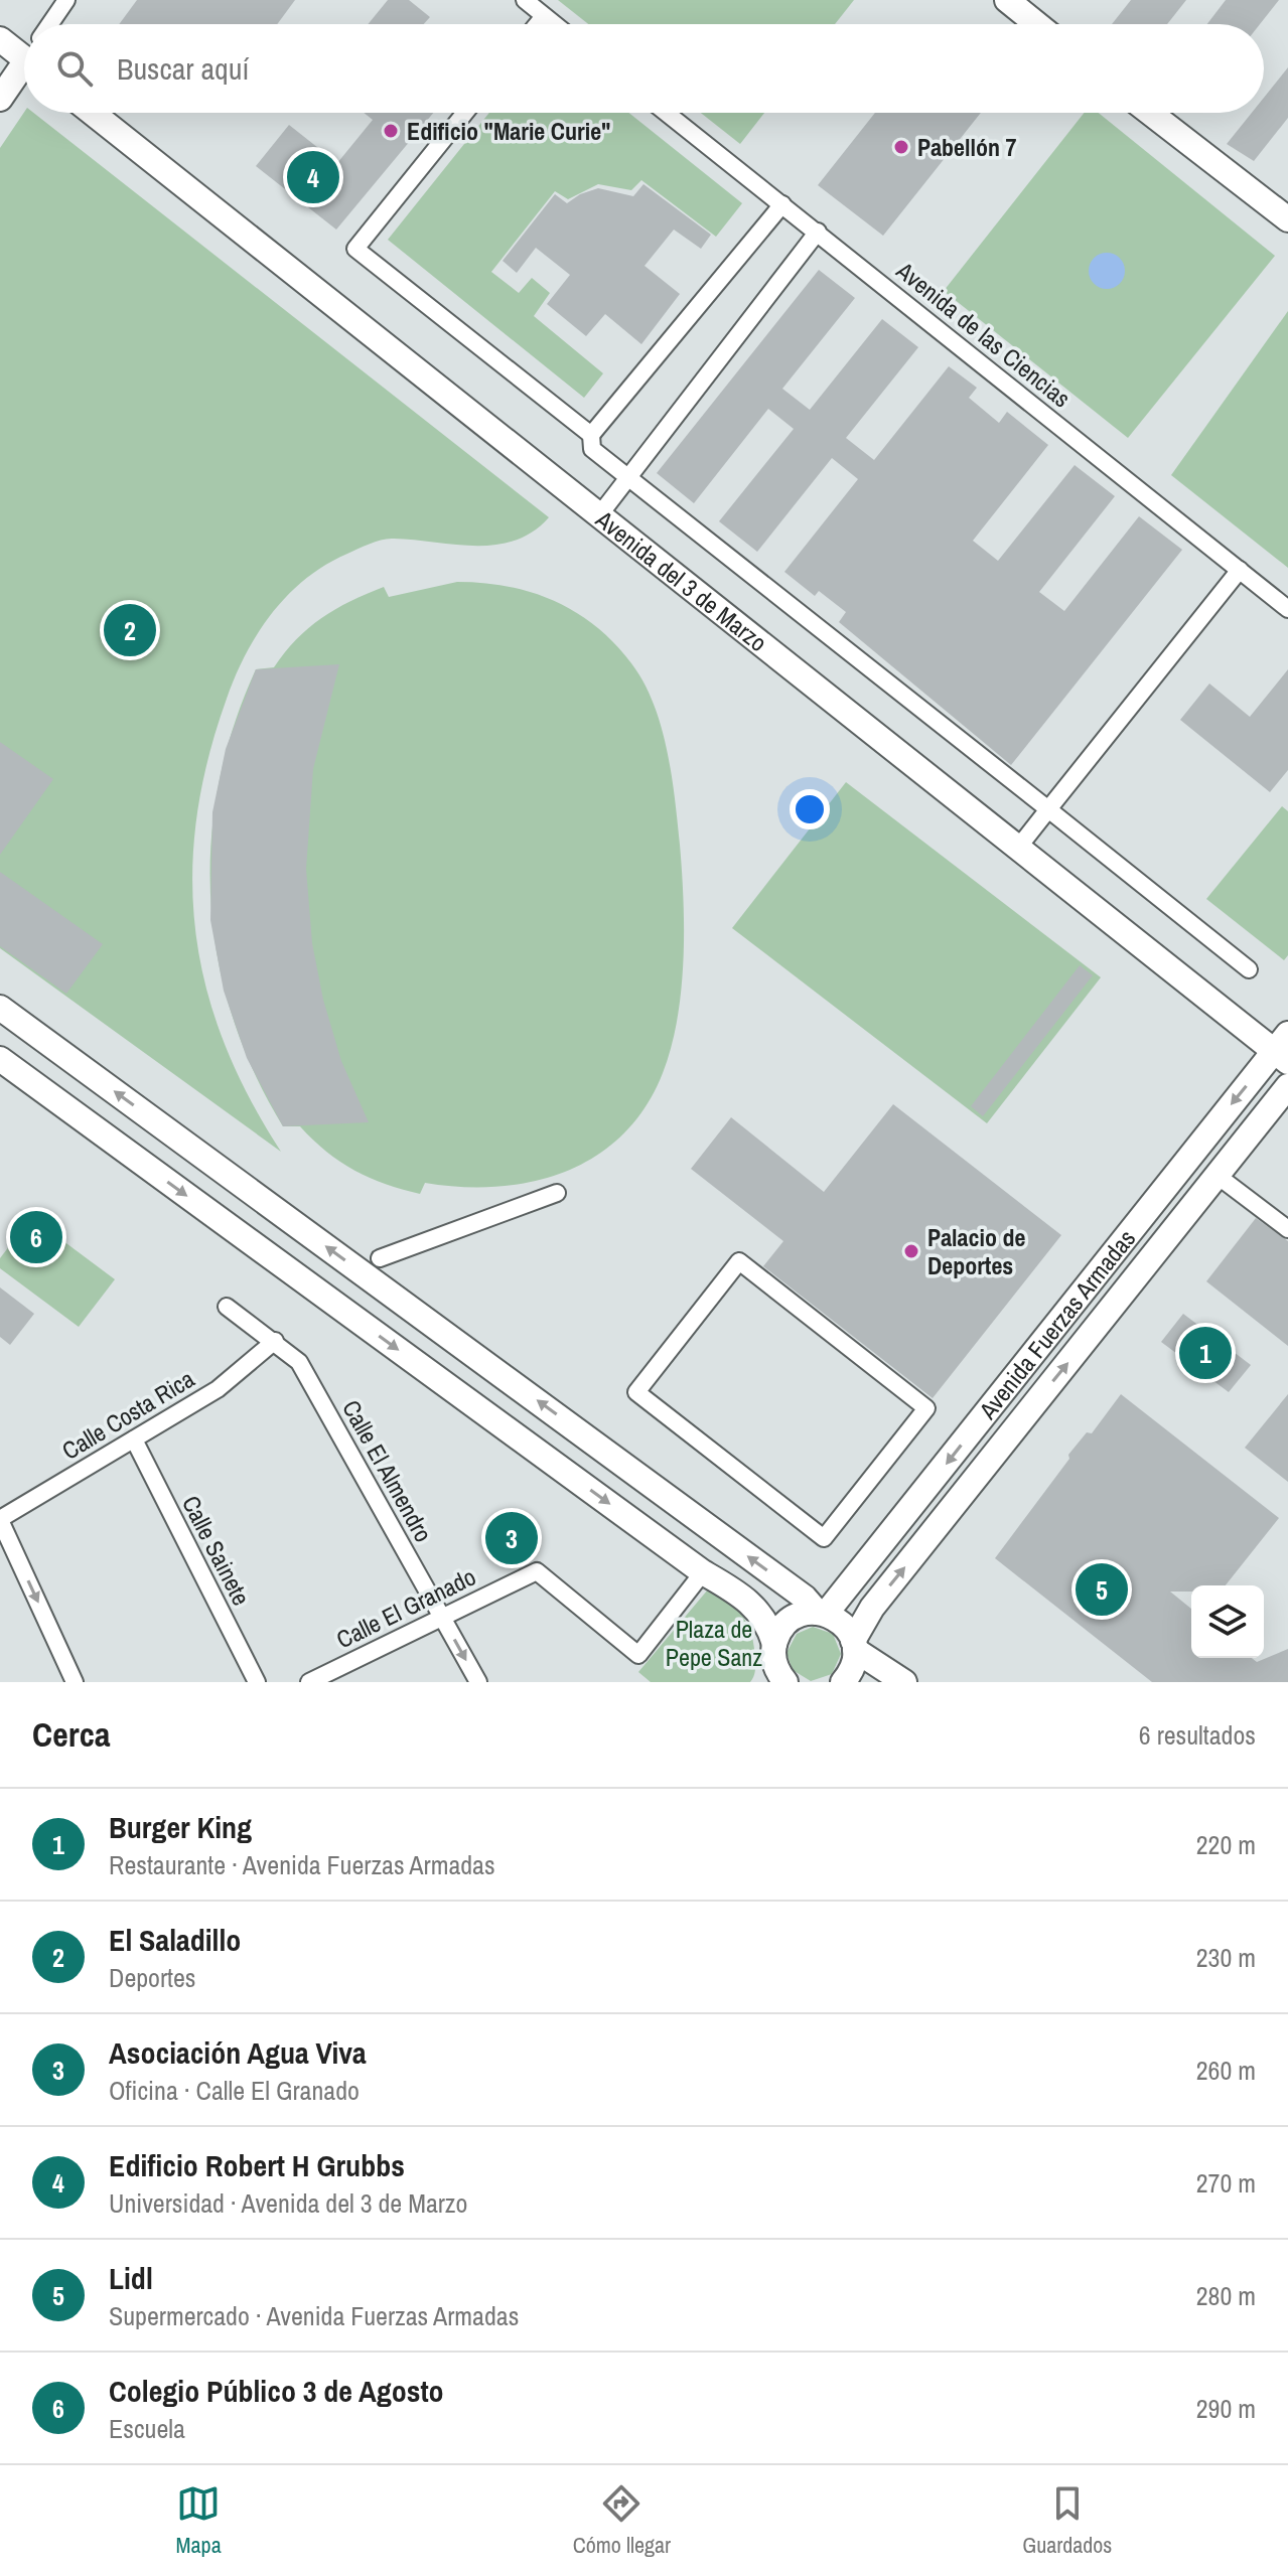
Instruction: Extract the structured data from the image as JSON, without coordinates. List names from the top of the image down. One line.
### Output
{"streets":{"street":["Avenida de las Ciencias","Avenida del 3 de Marzo","Avenida Fuerzas Armadas","Calle Costa Rica","Calle El Almendro","Calle Sainete","Calle El Granado"]},"crossings":[["Avenida del 3 de Marzo","Avenida Fuerzas Armadas"],["Calle Costa Rica","Calle El Almendro"],["Calle Costa Rica","Calle Sainete"],["Calle El Almendro","Calle El Granado"]],"parks":["Plaza de Pepe Sanz"],"places":["Edificio \"Marie Curie\"","Pabellón 7","Palacio de Deportes"],"page":{"search":"Buscar aquí","pins":["4","2","6","1","3","5"],"heading":["Cerca","6 resultados"],"list":[{"mark":"1","name":"Burger King","note":"Restaurante · Avenida Fuerzas Armadas","value":"220 m"},{"mark":"2","name":"El Saladillo","note":"Deportes","value":"230 m"},{"mark":"3","name":"Asociación Agua Viva","note":"Oficina · Calle El Granado","value":"260 m"},{"mark":"4","name":"Edificio Robert H Grubbs","note":"Universidad · Avenida del 3 de Marzo","value":"270 m"},{"mark":"5","name":"Lidl","note":"Supermercado · Avenida Fuerzas Armadas","value":"280 m"},{"mark":"6","name":"Colegio Público 3 de Agosto","note":"Escuela","value":"290 m"}],"nav":["Mapa","Cómo llegar","Guardados"]}}
